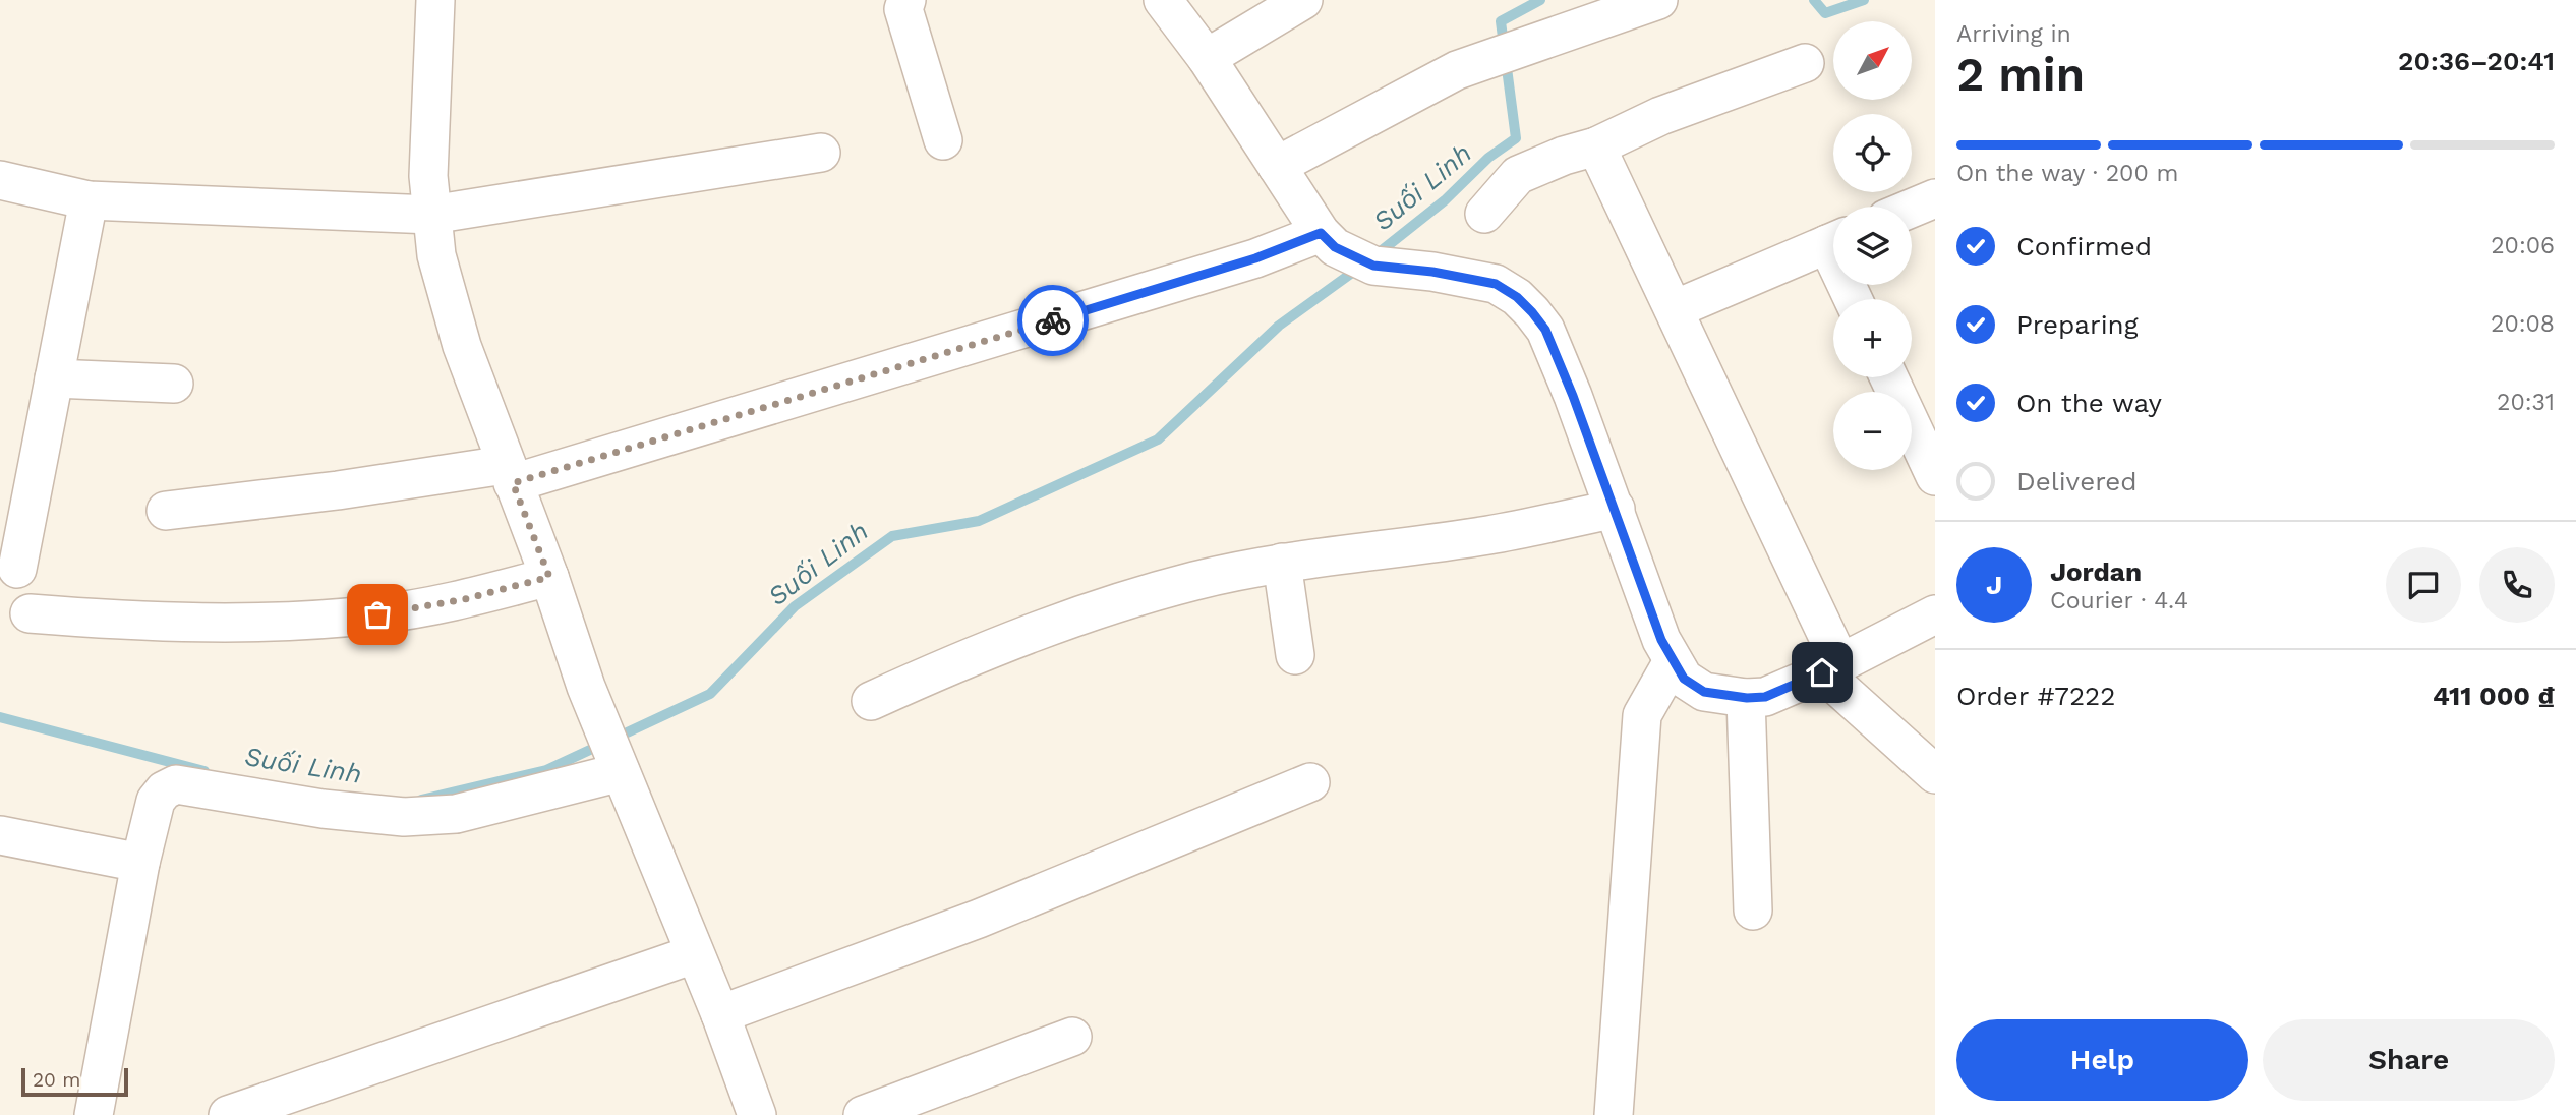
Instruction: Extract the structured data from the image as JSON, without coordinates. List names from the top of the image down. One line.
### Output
{"water":["Suối Linh"],"scale_bar":"20 m","north":"top right","page":{"heading":["2 min","Arriving in","20:36–20:41"],"panel":["Jordan","Courier · 4.4","Order #7222","411 000 ₫"],"map_buttons":["+","−"],"bar":"On the way · 200 m","list":[["Confirmed","20:06"],["Preparing","20:08"],["On the way","20:31"],"Delivered"],"round":"J","buttons":["Help","Share"],"scale":"20 m"}}
